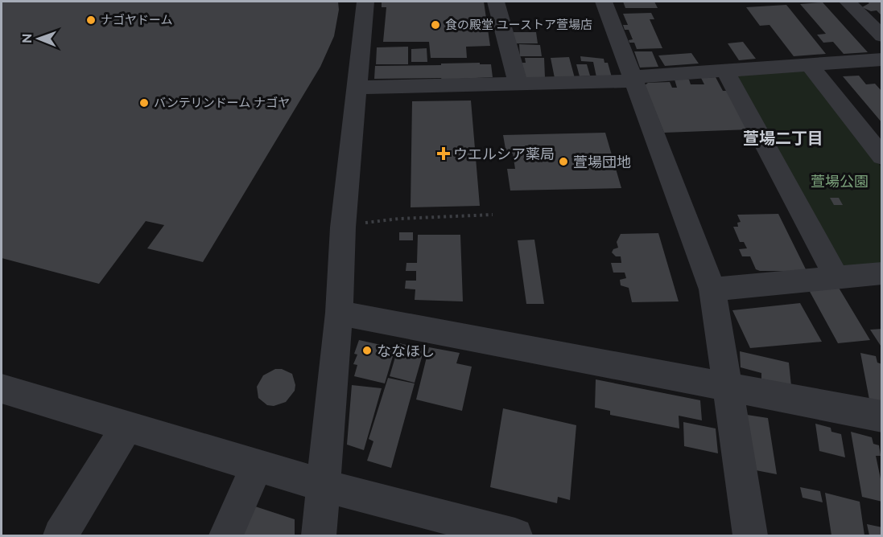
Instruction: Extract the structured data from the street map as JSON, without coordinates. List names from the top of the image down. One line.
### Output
{"districts":["萱場二丁目"],"parks":["萱場公園"],"places":{"other":["ナゴヤドーム","食の殿堂 ユーストア萱場店","バンテリンドーム ナゴヤ","萱場団地","ななほし"],"health":["ウエルシア薬局"]},"north":"left"}
